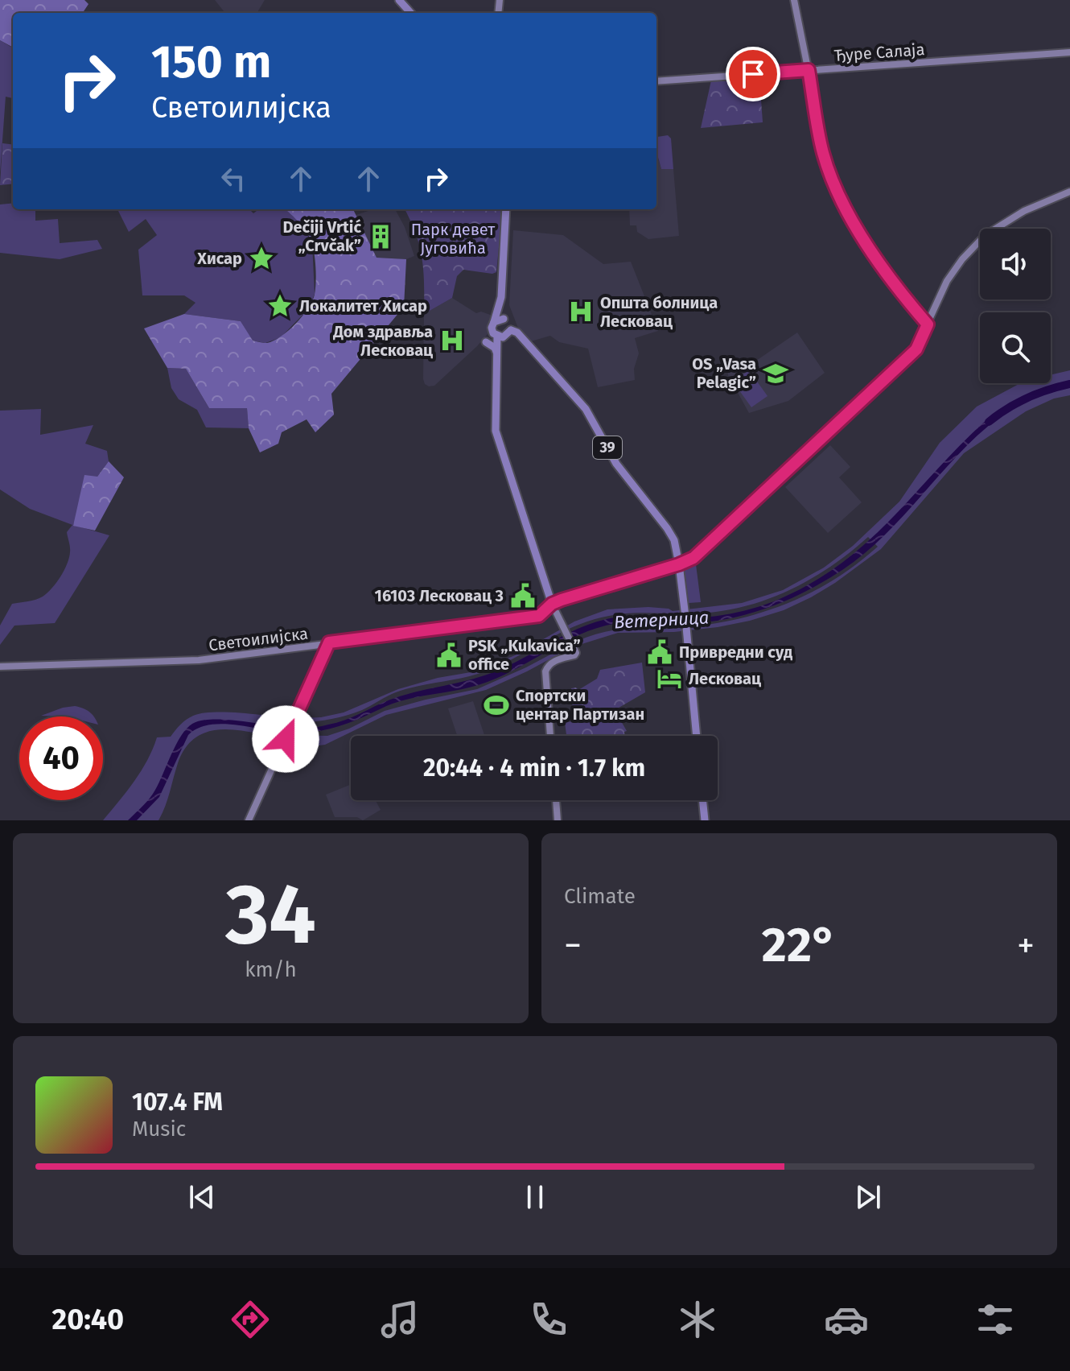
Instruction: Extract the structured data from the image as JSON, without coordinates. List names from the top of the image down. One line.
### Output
{"streets":{"main road":["39"],"street":["Ђуре Салаја","Светоилијска"]},"water":["Ветерница"],"parks":["Парк девет Југовића"],"places":{"building":["Dečiji Vrtić „Crvčak”"],"place":["Хисар","Локалитет Хисар"],"hospital":["Општа болница Лесковац","Дом здравља Лесковац"],"school or university":["OS „Vasa Pelagic”"],"public building":["16103 Лесковац 3","Привредни суд","PSK „Kukavica” office"],"hotel":["Лесковац"],"sports":["Спортски центар Партизан"]},"page":{"turn":["150 m","Светоилијска"],"limit":"40","trip":"20:44 · 4 min · 1.7 km","tile":[["34","km/h"],"Climate"],"heat":["−","22°","+"],"song":["107.4 FM","Music"],"tabs":"20:40"}}
